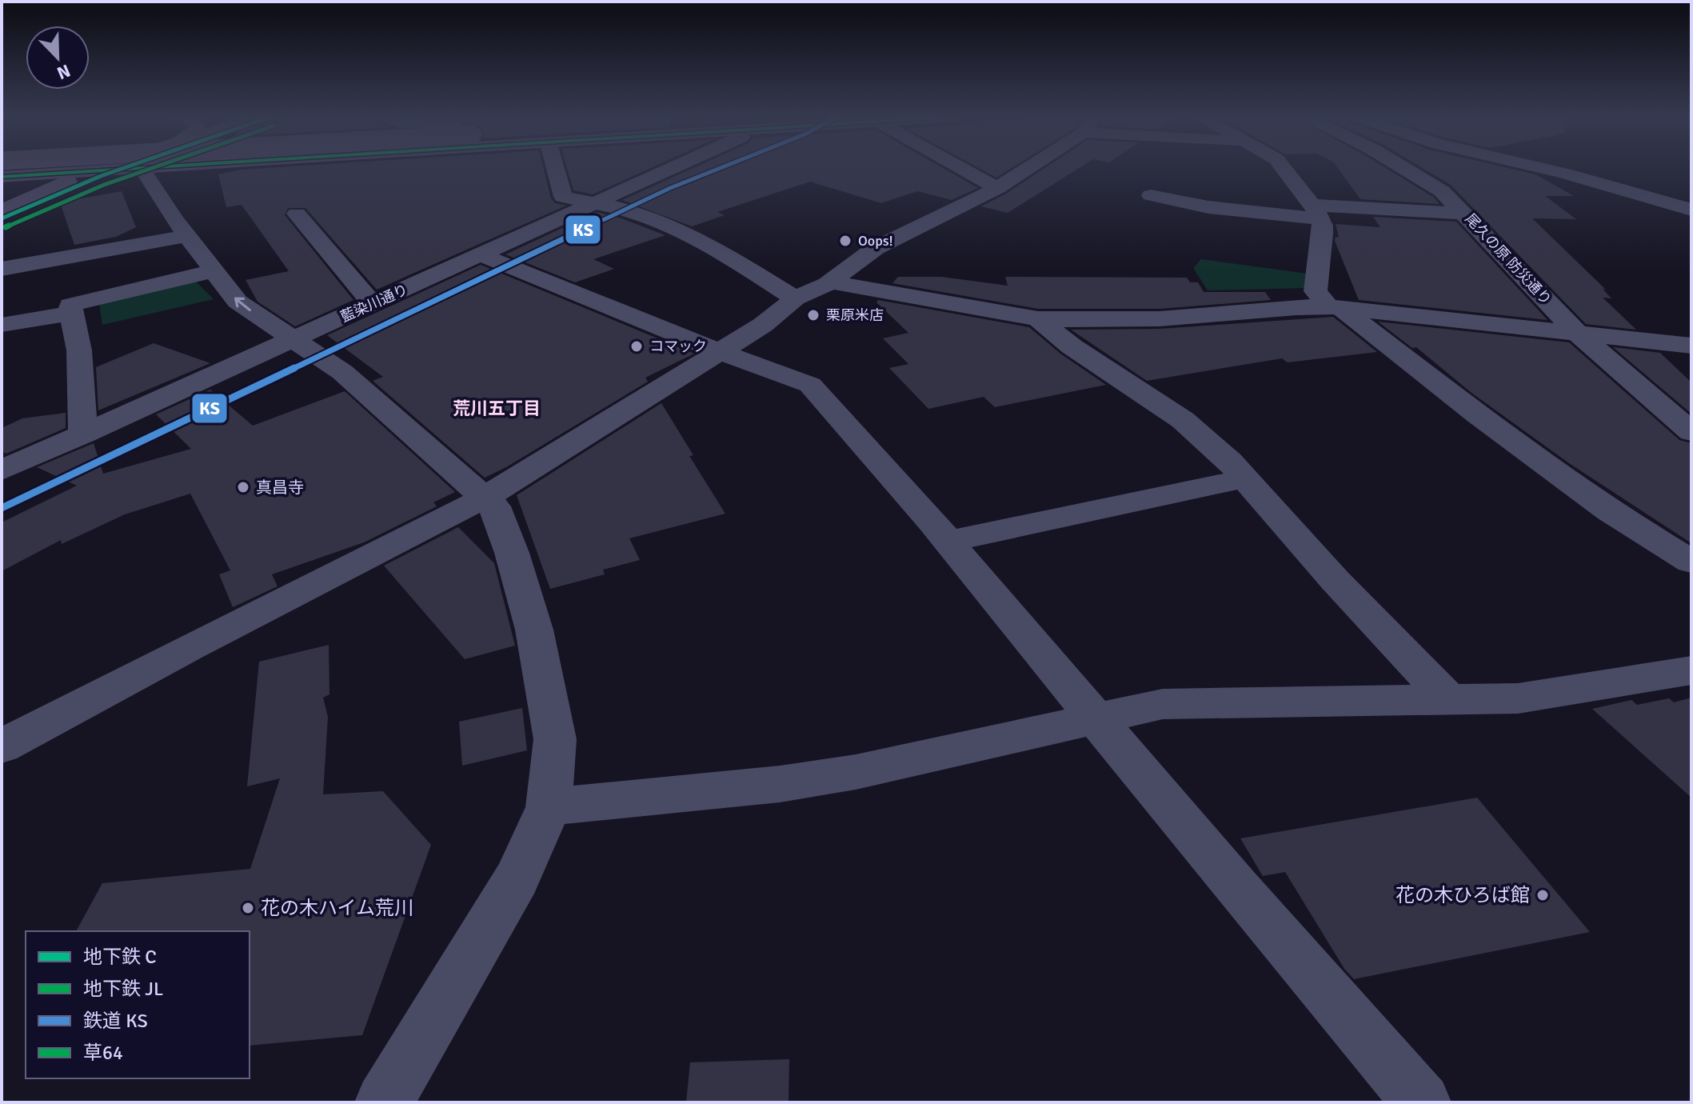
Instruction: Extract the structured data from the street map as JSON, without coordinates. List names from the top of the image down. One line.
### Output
{"streets":{"street":["尾久の原 防災通り","藍染川通り"]},"districts":["荒川五丁目"],"places":["Oops!","栗原米店","コマック","真昌寺","花の木ひろば館","花の木ハイム荒川"],"lines":["metro line C","metro line JL","rail line KS","transit line 草64"],"legend":["地下鉄 C","地下鉄 JL","鉄道 KS","草64"],"north":"bottom right"}
